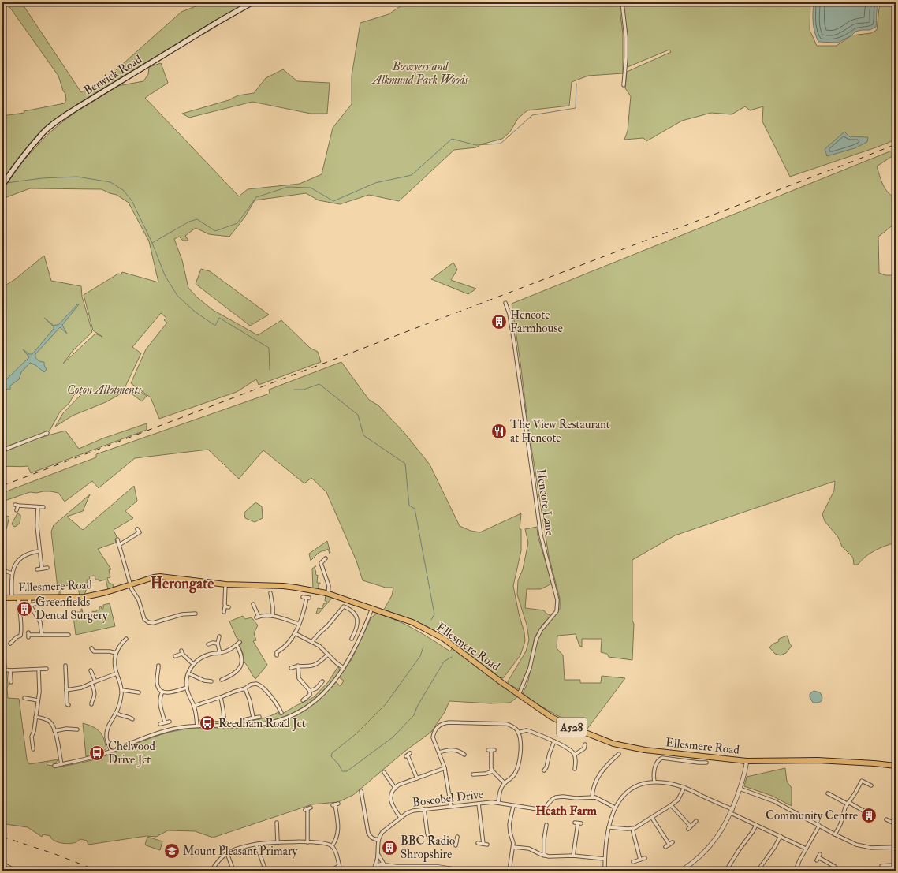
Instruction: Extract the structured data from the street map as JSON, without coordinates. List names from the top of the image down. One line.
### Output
{"streets":{"main road":["Berwick Road","Ellesmere Road","A528"],"street":["Hencote Lane","Boscobel Drive"]},"crossings":[["Hencote Lane","Ellesmere Road"]],"districts":["Herongate","Heath Farm"],"parks":["Bowyers and Alkmund Park Woods","Coton Allotments"],"places":{"building":["Hencote Farmhouse","Greenfields Dental Surgery","Community Centre","BBC Radio Shropshire"],"restaurant":["The View Restaurant at Hencote"],"bus stop":["Reedham Road Jct","Chelwood Drive Jct"],"school or university":["Mount Pleasant Primary"]}}
